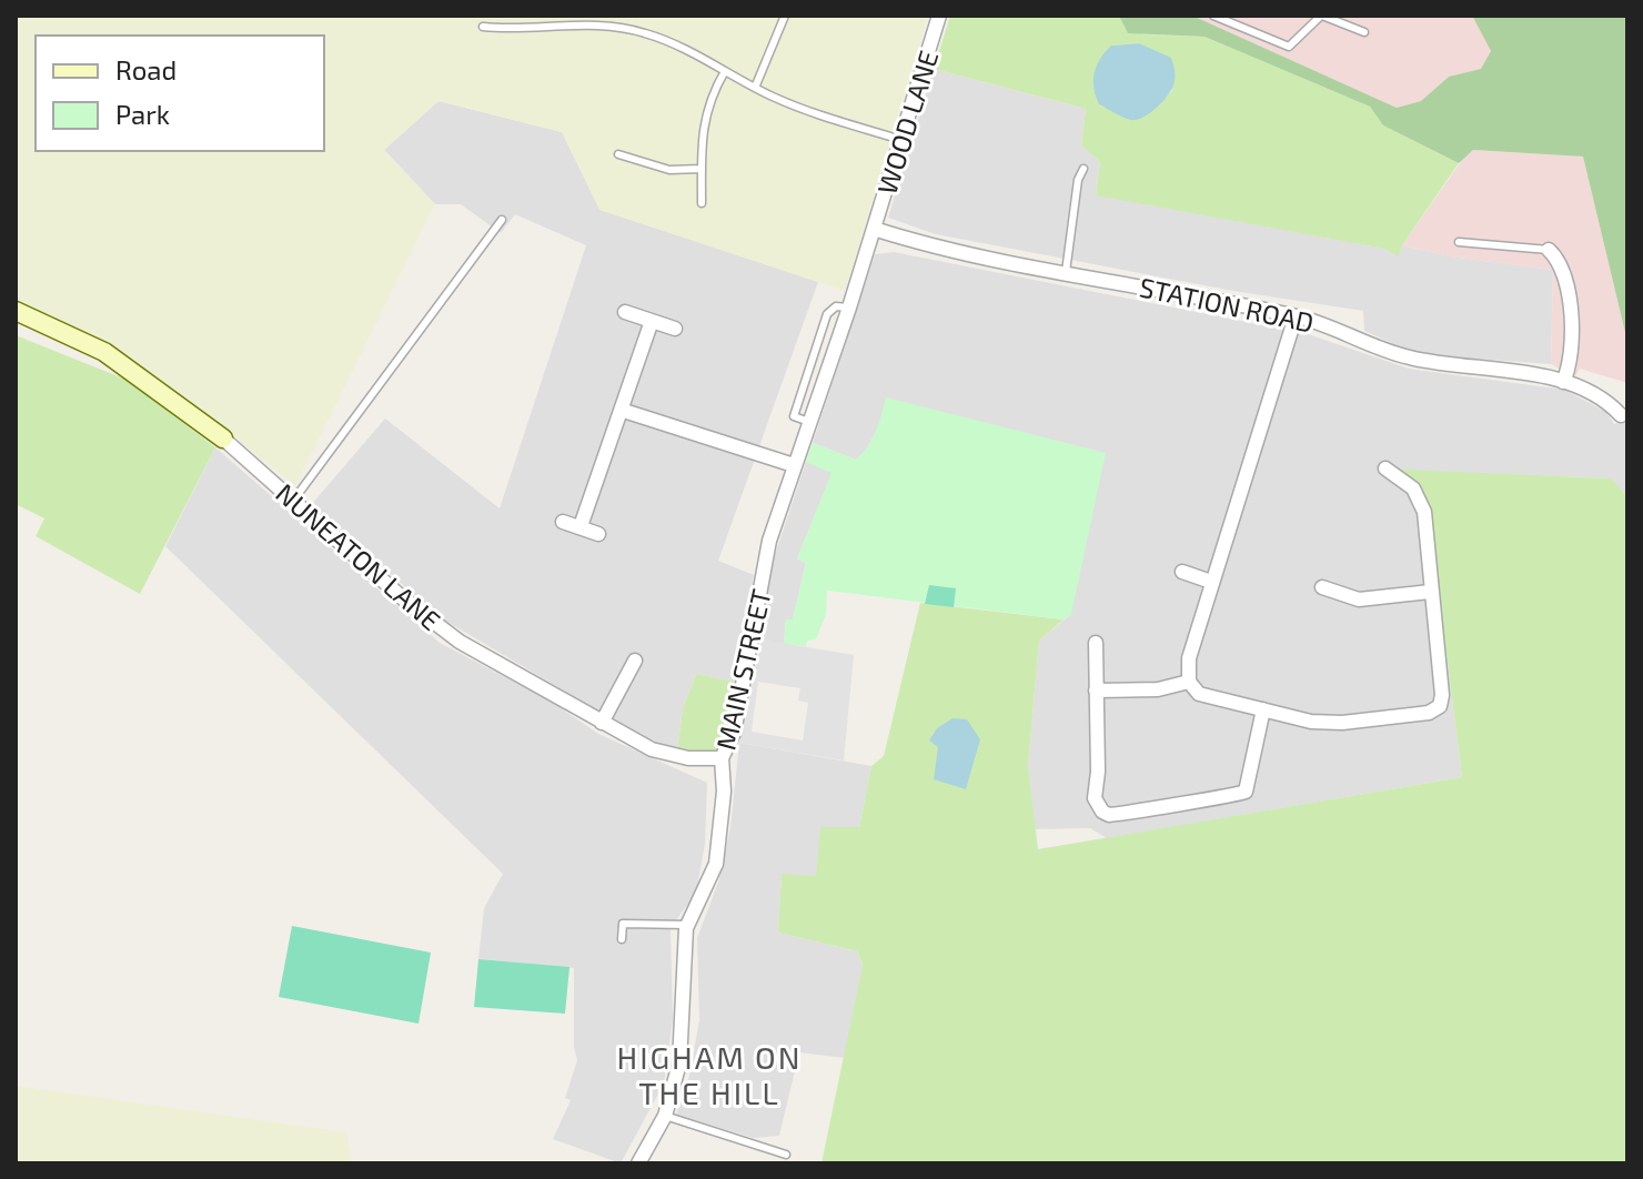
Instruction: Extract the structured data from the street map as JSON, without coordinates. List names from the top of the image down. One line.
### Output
{"streets":{"street":["WOOD LANE","STATION ROAD","NUNEATON LANE","MAIN STREET"]},"crossings":[["WOOD LANE","STATION ROAD"],["WOOD LANE","MAIN STREET"],["STATION ROAD","MAIN STREET"],["NUNEATON LANE","MAIN STREET"]],"districts":["HIGHAM ON THE HILL"],"legend":["Road","Park"]}
